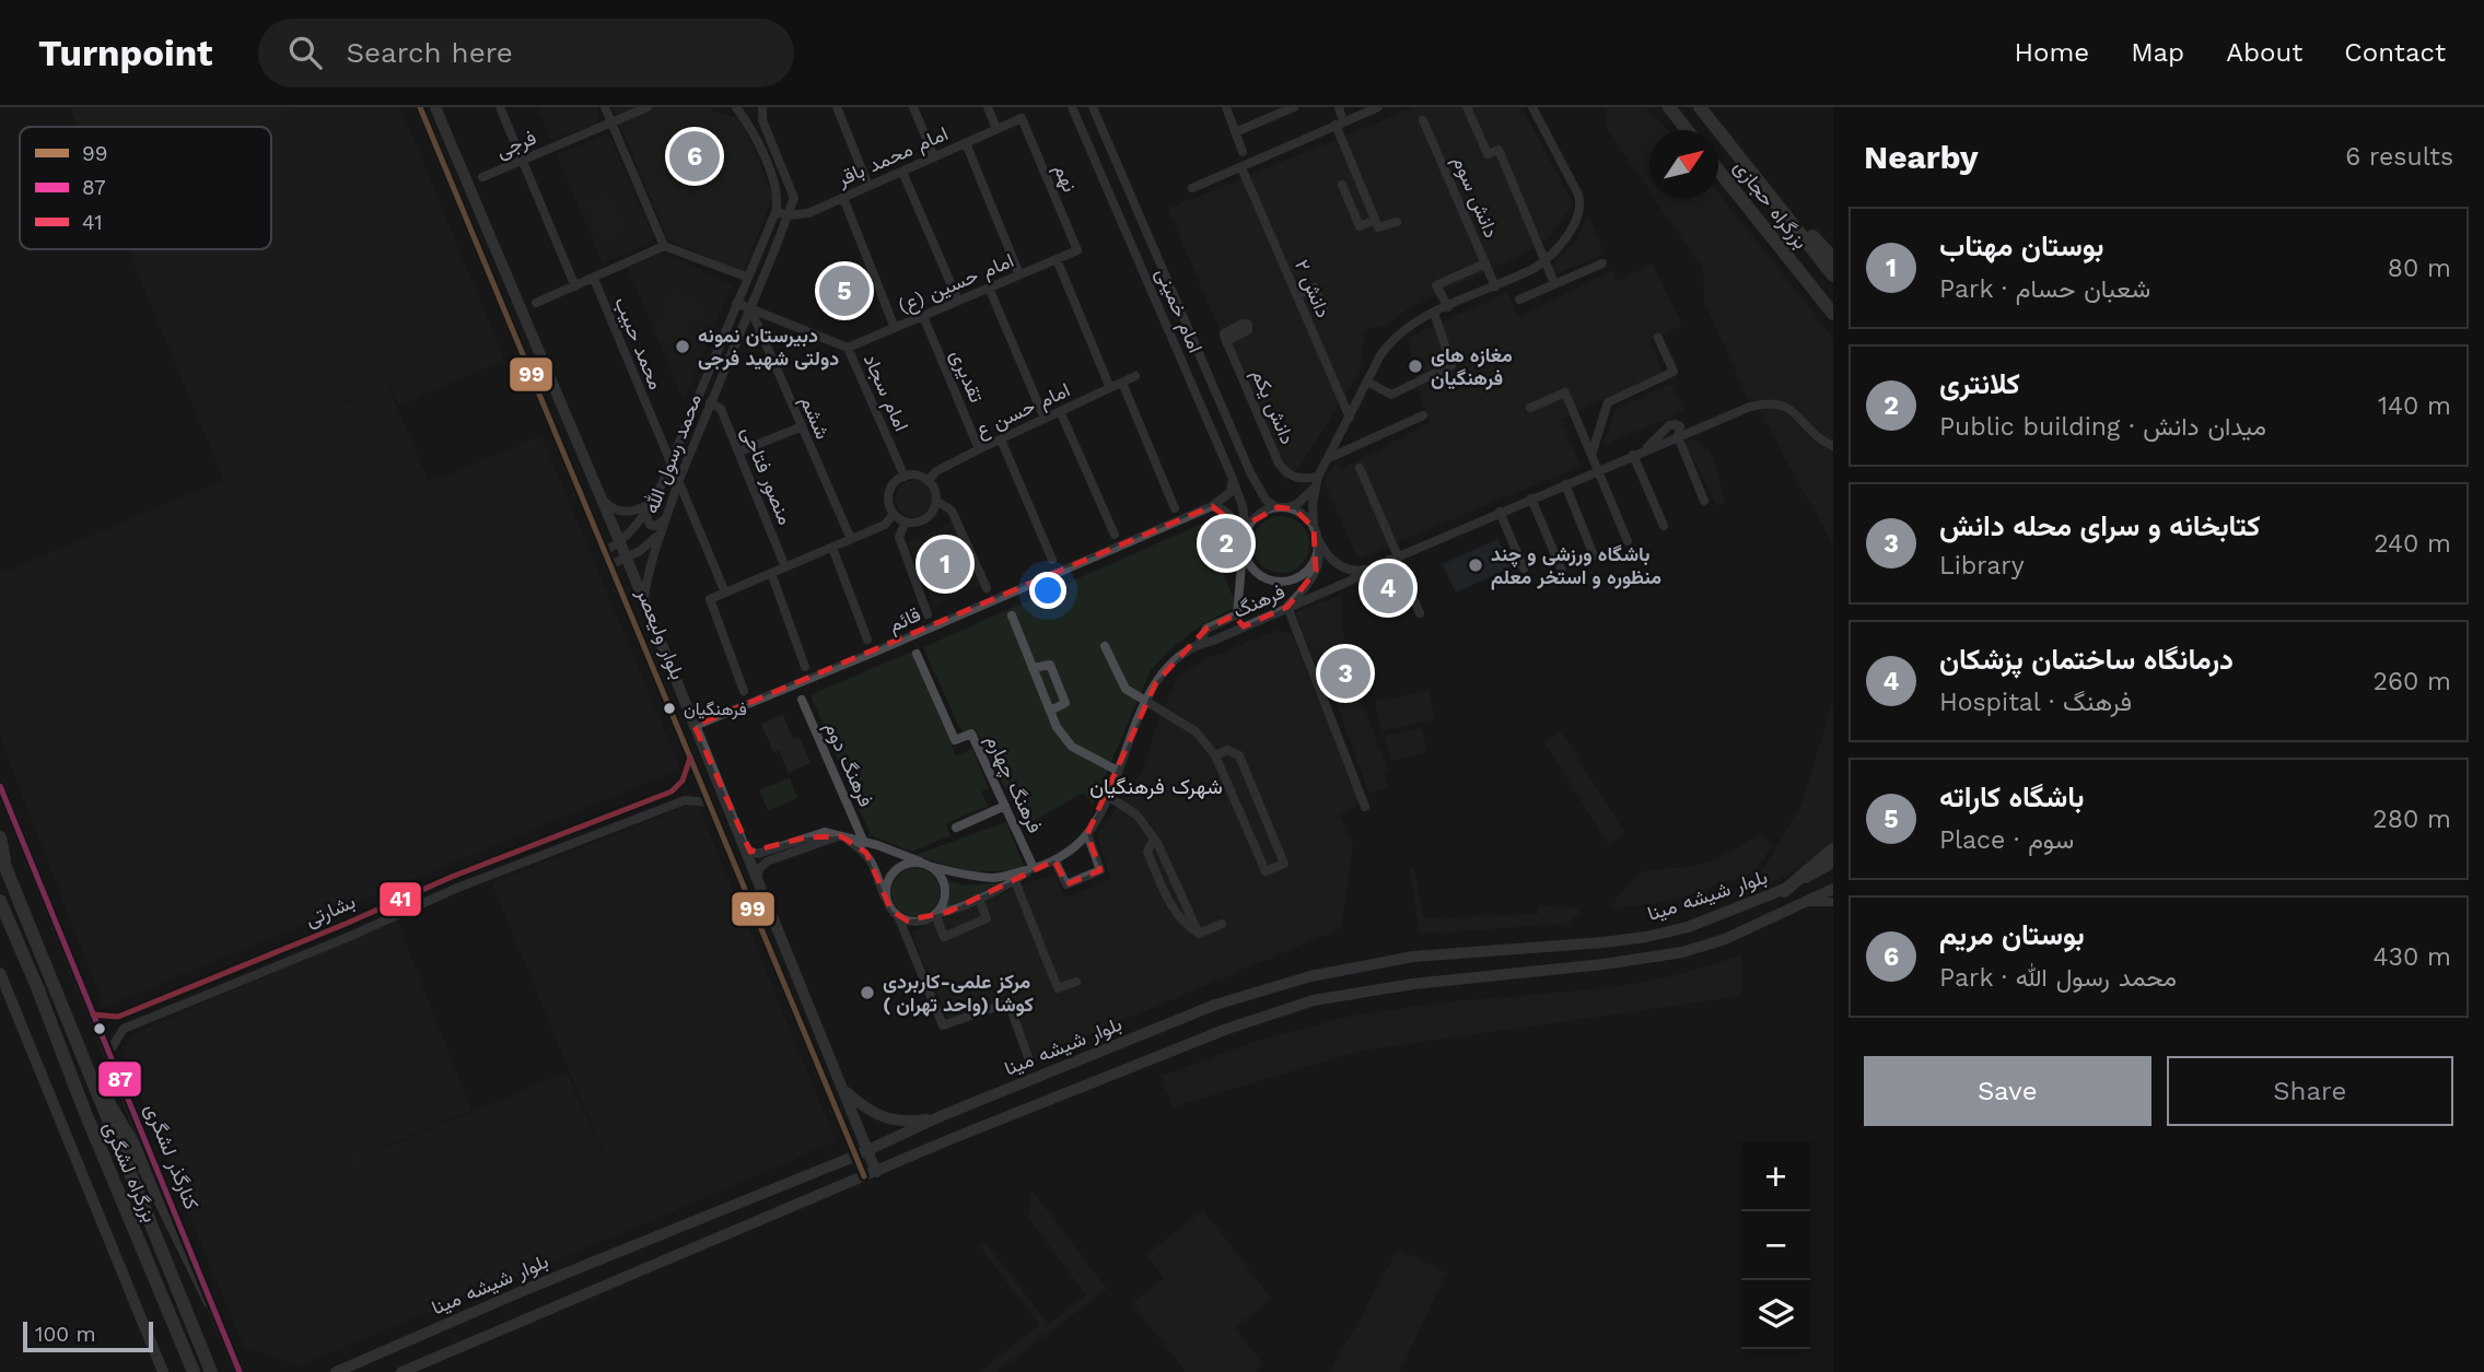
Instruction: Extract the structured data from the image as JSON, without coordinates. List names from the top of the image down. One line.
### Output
{"streets":{"highway":["بزرگراه حجازی","بزرگراه لشگری"],"main road":["بلوار ولیعصر","بلوار شیشه مینا","کنارگذر لشگری"],"street":["فرجی","امام محمد باقر","نهم","دانش سوم","امام حسین (ع)","دانش ۲","امام خمینی","محمد حبیب","تقدیری","امام سجاد","دانش یکم","امام حسن ع","ششم","محمد رسول الله","منصور فتاحی","فرهنگ","قائم","فرهنگ دوم","فرهنگ چهارم","بشارتی"]},"crossings":[["امام محمد باقر","نهم"],["امام محمد باقر","محمد رسول الله"],["نهم","امام حسین (ع)"],["امام حسین (ع)","تقدیری"],["امام حسین (ع)","امام سجاد"],["محمد حبیب","محمد رسول الله"],["تقدیری","امام حسن ع"],["امام سجاد","امام حسن ع"],["امام سجاد","ششم"],["امام سجاد","محمد رسول الله"],["ششم","محمد رسول الله"],["محمد رسول الله","منصور فتاحی"],["محمد رسول الله","بلوار ولیعصر"],["فرهنگ","فرهنگ دوم"],["فرهنگ","فرهنگ چهارم"],["قائم","بلوار ولیعصر"],["بلوار ولیعصر","بلوار شیشه مینا"],["بلوار ولیعصر","بشارتی"],["بشارتی","کنارگذر لشگری"]],"districts":["شهرک فرهنگیان"],"places":["دبیرستان نمونه دولتی شهید فرجی","مغازه های فرهنگیان","باشگاه ورزشی و چند منظوره و استخر معلم","فرهنگیان","مرکز علمی-کاربردی کوشا (واحد تهران )"],"lines":["transit line 99","transit line 41","transit line 87"],"legend":["99","87","41"],"scale_bar":"100 m","north":"top right","page":{"header":"Turnpoint","search":"Search here","nav":["Home","Map","About","Contact"],"heading":["Nearby","6 results"],"pins":["6","5","2","1","4","3"],"list":[{"mark":"1","name":"بوستان مهتاب","note":"Park · شعبان حسام","value":"80 m"},{"mark":"2","name":"کلانتری","note":"Public building · میدان دانش","value":"140 m"},{"mark":"3","name":"کتابخانه و سرای محله دانش","note":"Library","value":"240 m"},{"mark":"4","name":"درمانگاه ساختمان پزشکان","note":"Hospital · فرهنگ","value":"260 m"},{"mark":"5","name":"باشگاه کاراته","note":"Place · سوم","value":"280 m"},{"mark":"6","name":"بوستان مریم","note":"Park · محمد رسول الله","value":"430 m"}],"buttons":["Save","Share"],"map_buttons":["+","−"],"scale":"100 m"}}
